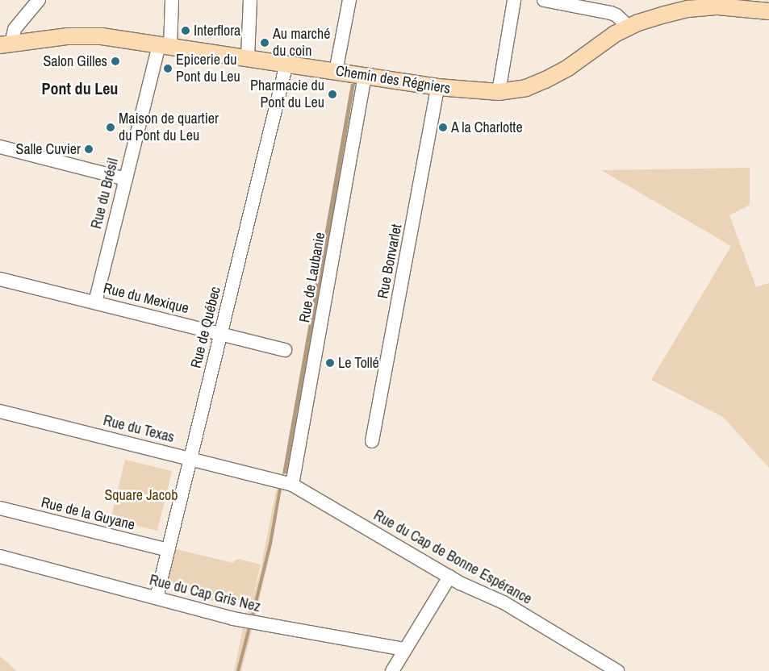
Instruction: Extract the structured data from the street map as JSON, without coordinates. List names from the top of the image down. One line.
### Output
{"streets":{"main road":["Chemin des Régniers"],"street":["Rue du Brésil","Rue Bonvarlet","Rue de Laubanie","Rue du Mexique","Rue de Québec","Rue du Texas","Rue de la Guyane","Rue du Cap de Bonne Espérance","Rue du Cap Gris Nez"]},"crossings":[["Chemin des Régniers","Rue du Brésil"],["Chemin des Régniers","Rue Bonvarlet"],["Chemin des Régniers","Rue de Laubanie"],["Chemin des Régniers","Rue de Québec"],["Rue du Brésil","Rue du Mexique"],["Rue de Laubanie","Rue du Cap de Bonne Espérance"],["Rue du Mexique","Rue de Québec"],["Rue de Québec","Rue du Texas"],["Rue de Québec","Rue de la Guyane"],["Rue de Québec","Rue du Cap Gris Nez"],["Rue du Texas","Rue du Cap de Bonne Espérance"]],"districts":["Pont du Leu"],"parks":["Square Jacob"],"places":["Interflora","Au marché du coin","Salon Gilles","Epicerie du Pont du Leu","Pharmacie du Pont du Leu","Maison de quartier du Pont du Leu","A la Charlotte","Salle Cuvier","Le Tollé"]}
